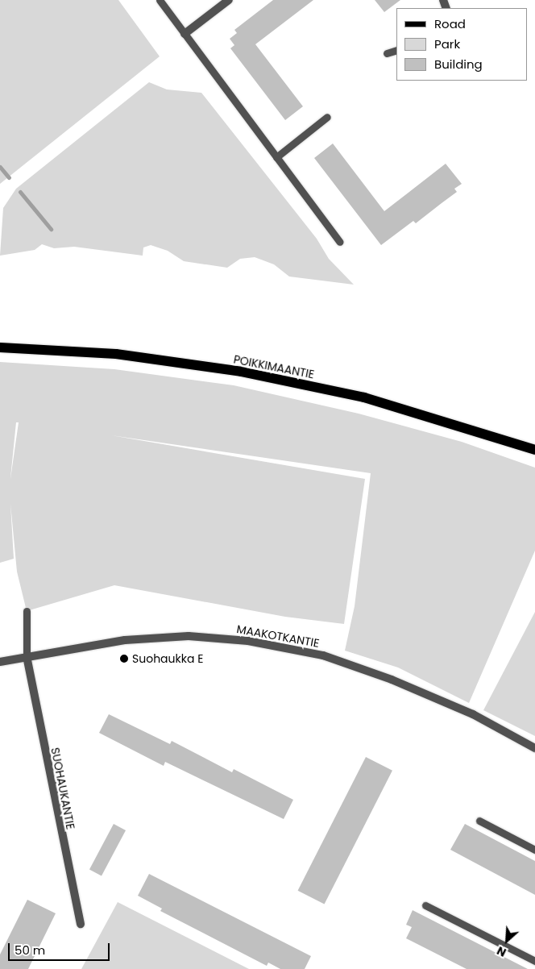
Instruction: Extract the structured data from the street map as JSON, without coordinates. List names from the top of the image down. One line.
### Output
{"streets":{"main road":["POIKKIMAANTIE"],"street":["MAAKOTKANTIE","SUOHAUKANTIE"]},"crossings":[["MAAKOTKANTIE","SUOHAUKANTIE"]],"places":["Suohaukka E"],"legend":["Road","Park","Building"],"scale_bar":"50 m","north":"bottom left"}
